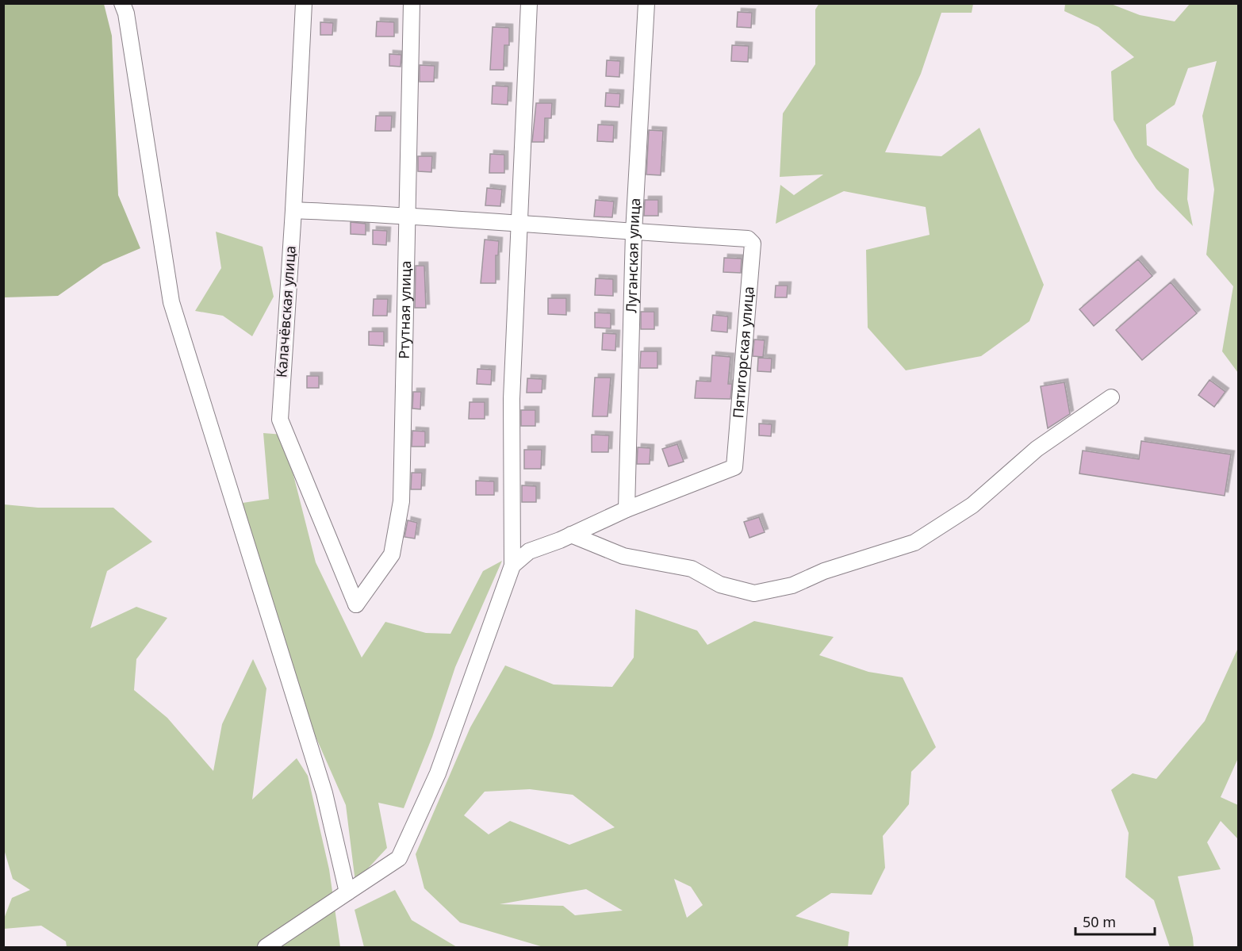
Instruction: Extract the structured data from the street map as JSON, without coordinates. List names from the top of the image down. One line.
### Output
{"streets":{"street":["Луганская улица","Ртутная улица","Калачёвская улица","Пятигорская улица"]},"crossings":[["Луганская улица","Пятигорская улица"],["Ртутная улица","Калачёвская улица"]],"scale_bar":"50 m"}
